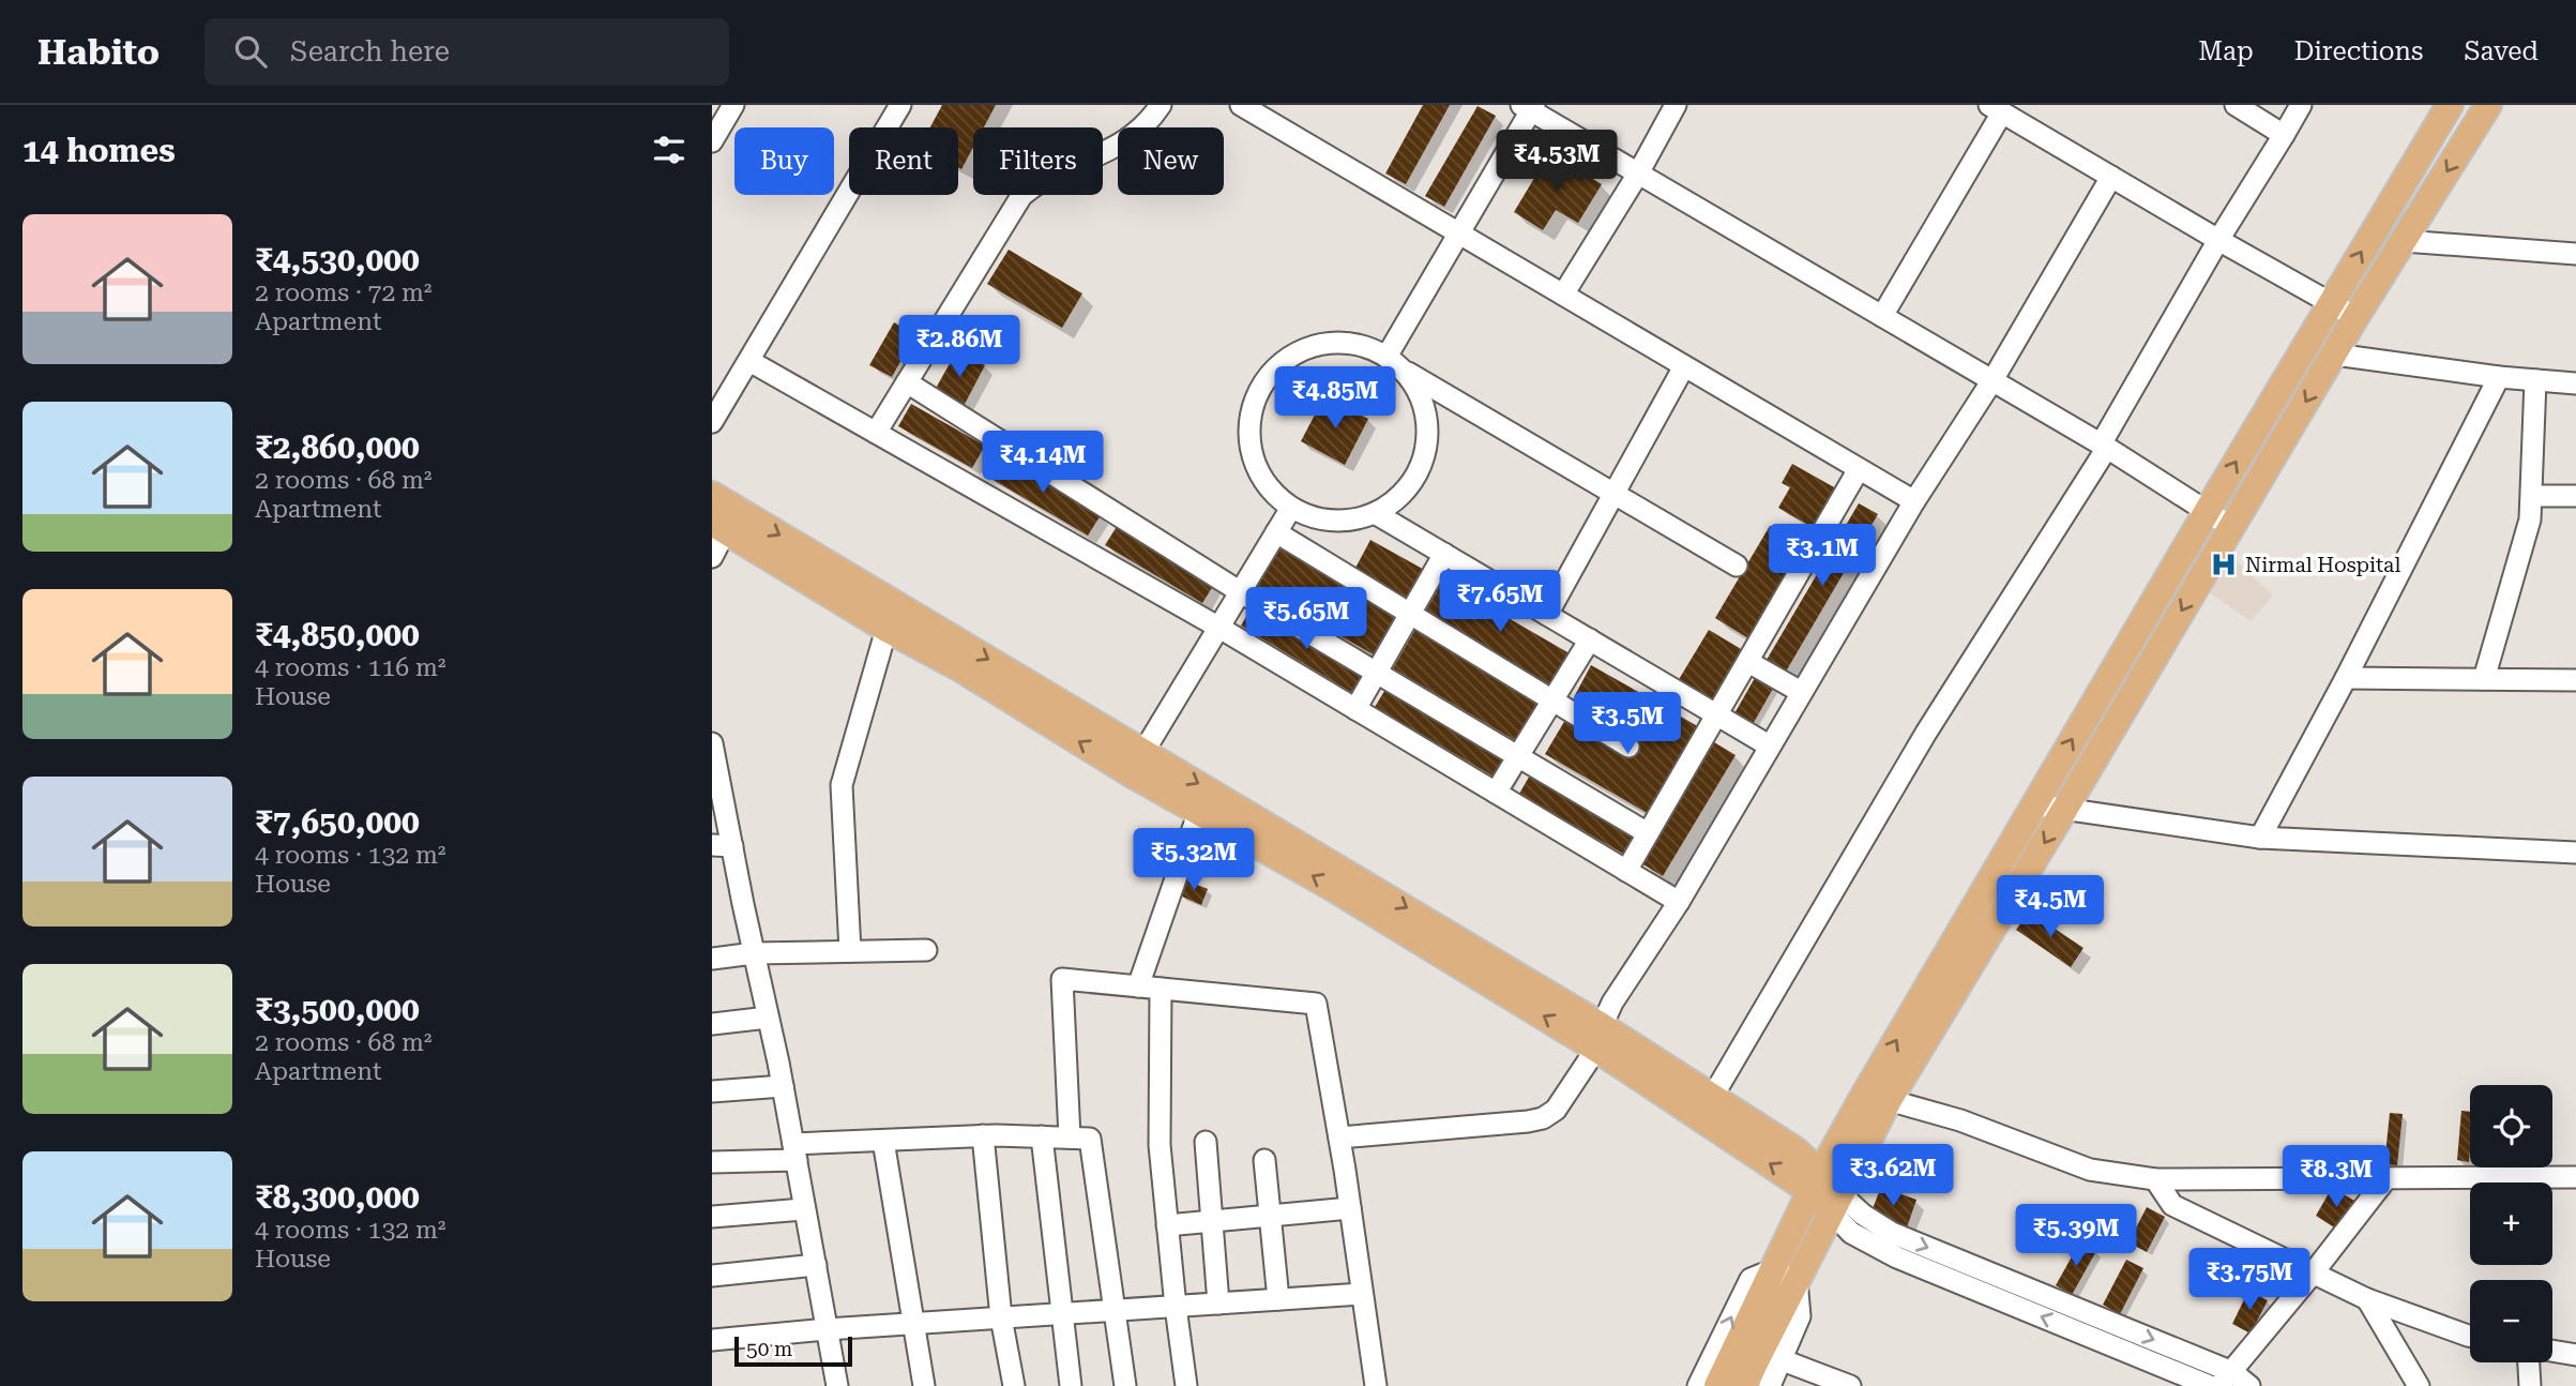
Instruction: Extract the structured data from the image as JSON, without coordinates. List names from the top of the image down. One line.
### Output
{"places":{"hospital":["Nirmal Hospital"]},"scale_bar":"50 m","page":{"header":"Habito","search":"Search here","nav":["Map","Directions","Saved"],"heading":"14 homes","chip":["Buy","Rent","Filters","New"],"price":["₹4.53M","₹2.86M","₹4.85M","₹4.14M","₹3.1M","₹7.65M","₹5.65M","₹3.5M","₹5.32M","₹4.5M","₹3.62M","₹8.3M","₹5.39M","₹3.75M"],"list":[{"name":"₹4,530,000","note":"2 rooms · 72 m² · Apartment"},{"name":"₹2,860,000","note":"2 rooms · 68 m² · Apartment"},{"name":"₹4,850,000","note":"4 rooms · 116 m² · House"},{"name":"₹7,650,000","note":"4 rooms · 132 m² · House"},{"name":"₹3,500,000","note":"2 rooms · 68 m² · Apartment"},{"name":"₹8,300,000","note":"4 rooms · 132 m² · House"}],"map_buttons":["+","−"],"scale":"50 m"}}
